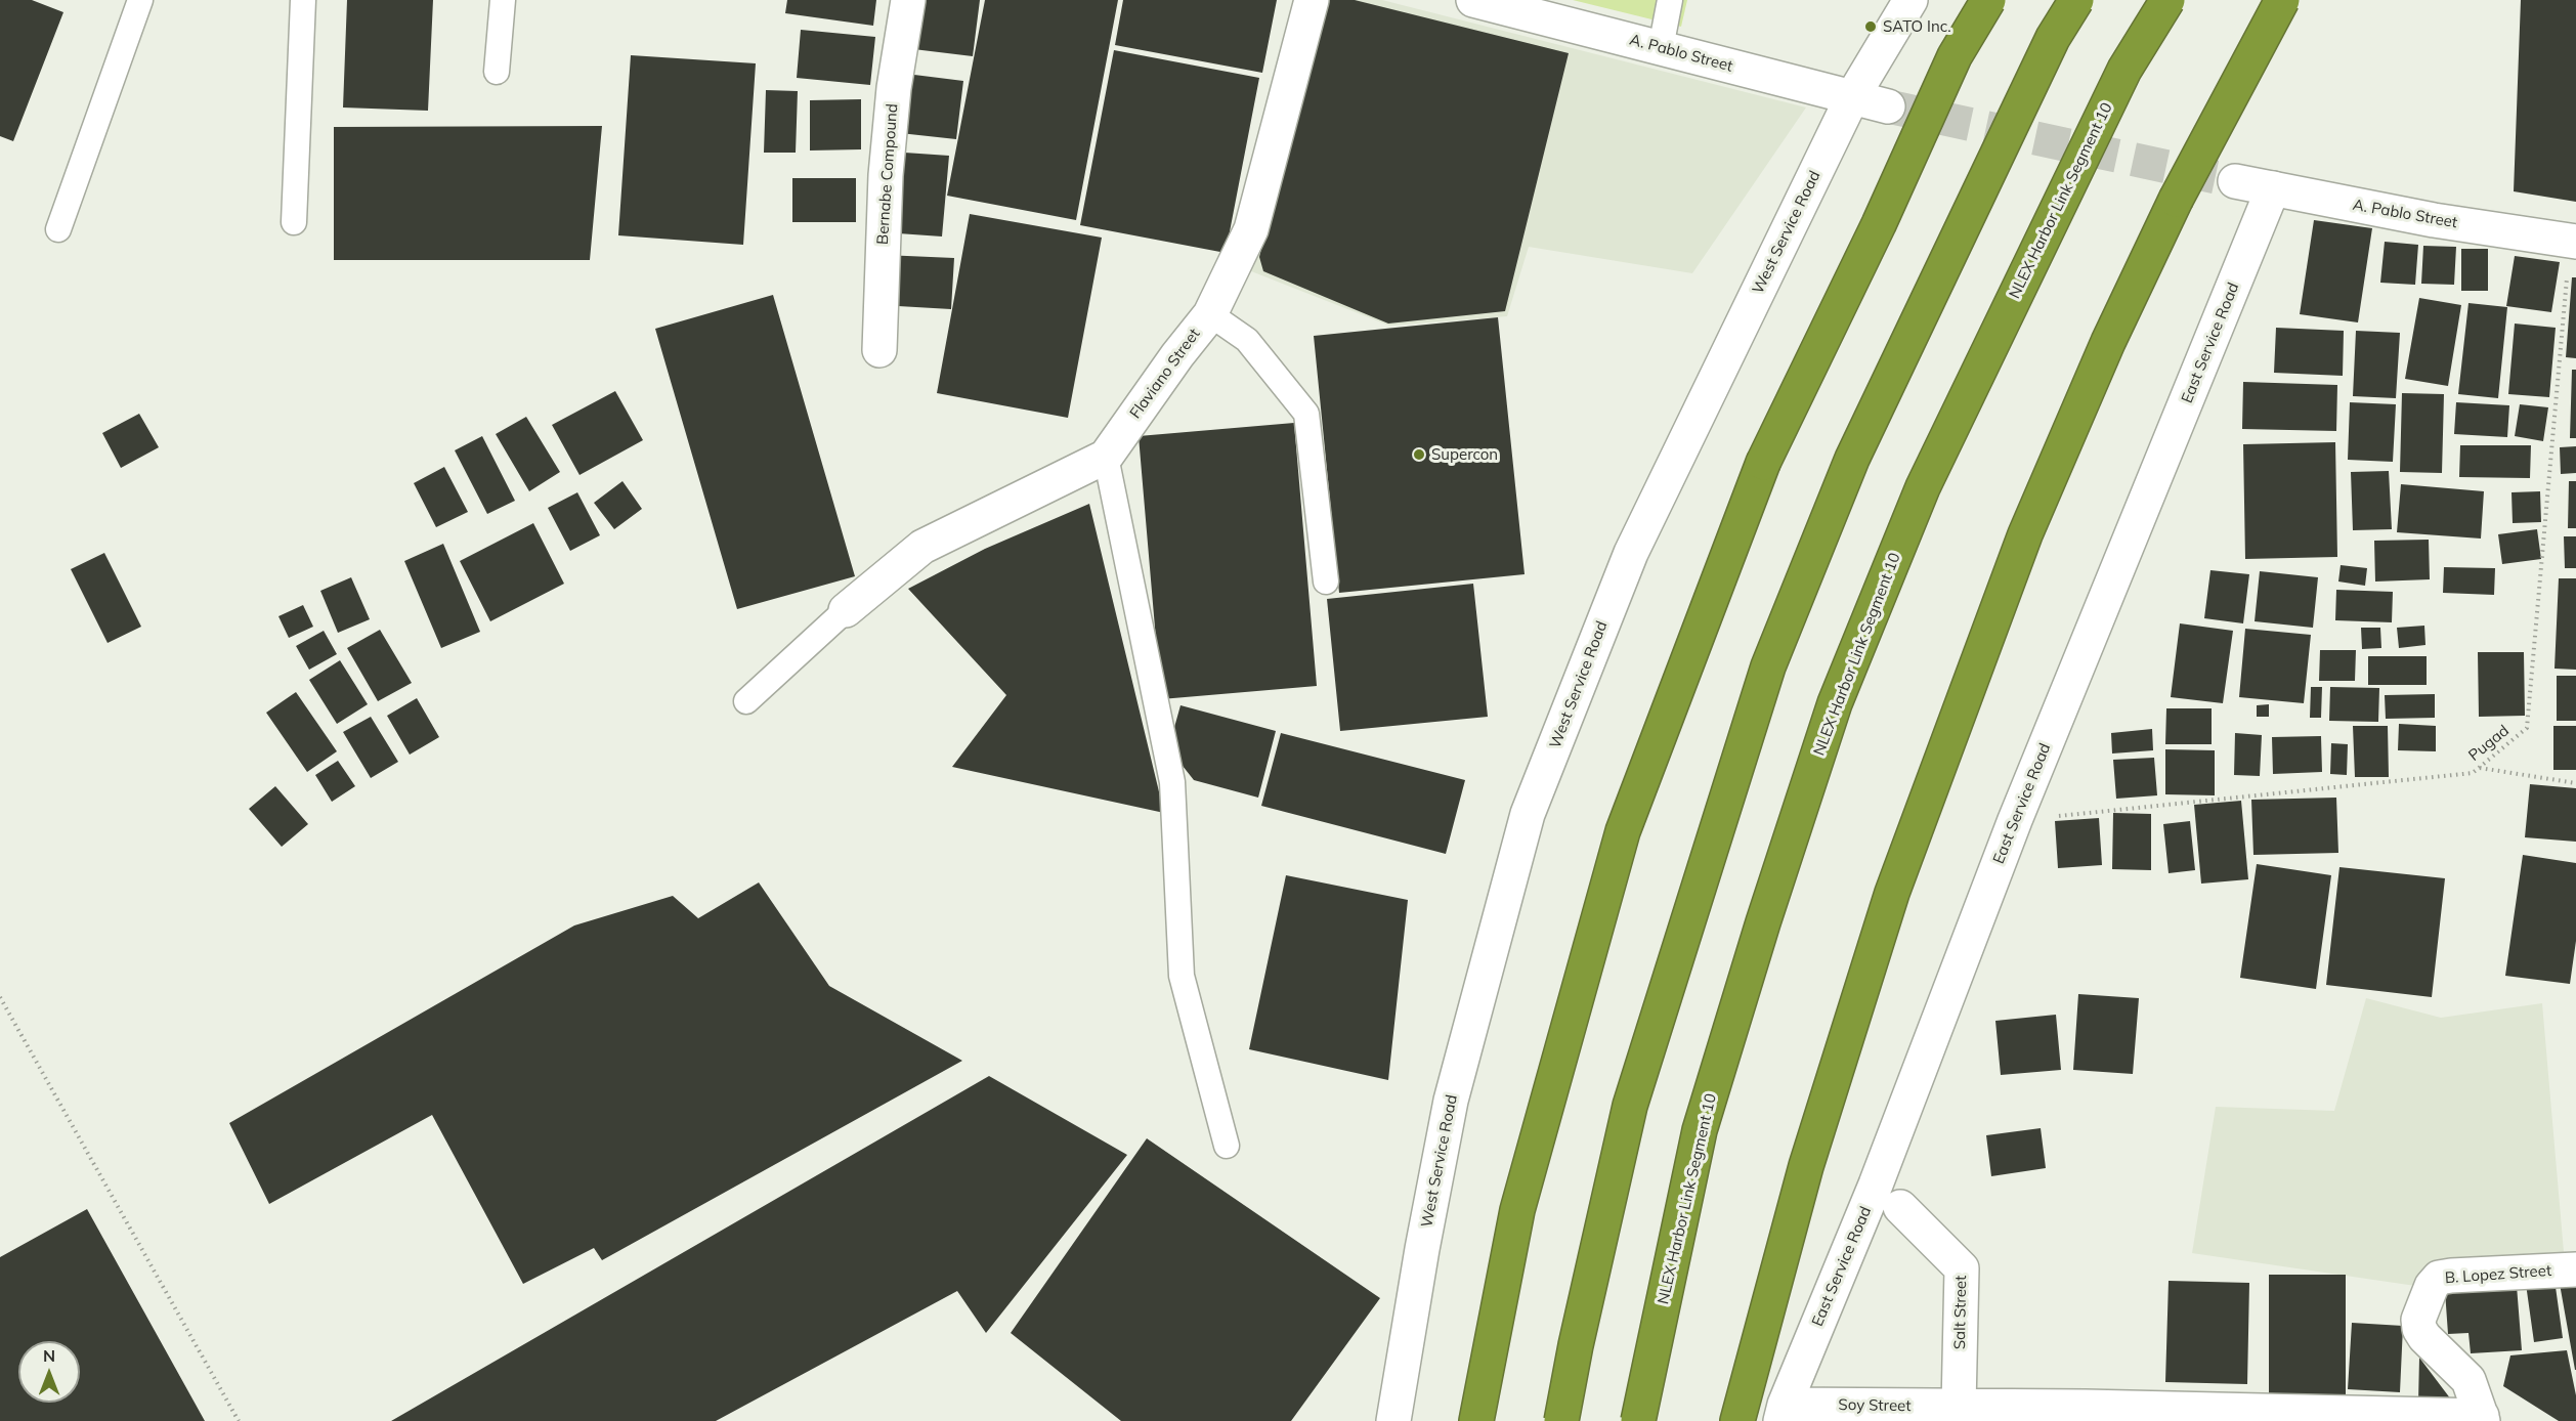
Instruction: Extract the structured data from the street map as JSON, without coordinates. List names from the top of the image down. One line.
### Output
{"streets":{"highway":["NLEX Harbor Link Segment 10"],"street":["A. Pablo Street","Bernabe Compound","West Service Road","East Service Road","Flaviano Street","B. Lopez Street","Salt Street","Soy Street"],"path":["Pugad"]},"crossings":[["A. Pablo Street","West Service Road"],["A. Pablo Street","East Service Road"],["A. Pablo Street","Pugad"],["East Service Road","Pugad"],["East Service Road","Soy Street"],["B. Lopez Street","Soy Street"],["Salt Street","Soy Street"]],"places":["SATO Inc.","Supercon"],"north":"top"}
